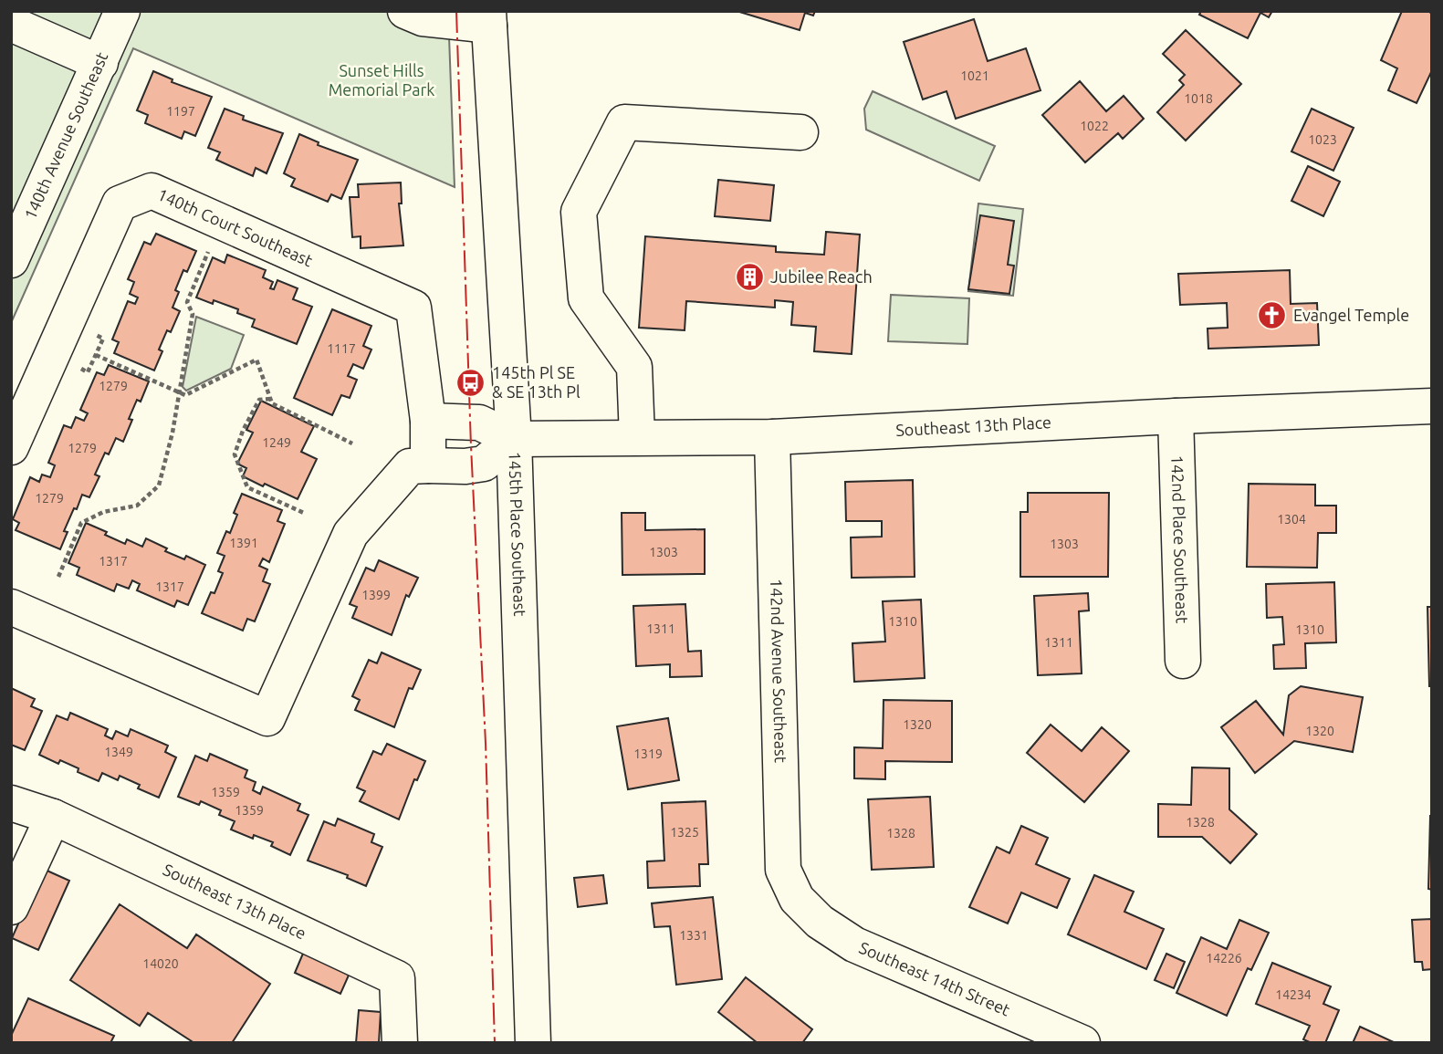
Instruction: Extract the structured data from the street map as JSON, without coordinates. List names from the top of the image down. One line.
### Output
{"streets":{"street":["140th Avenue Southeast","140th Court Southeast","Southeast 13th Place","145th Place Southeast","142nd Place Southeast","142nd Avenue Southeast","Southeast 14th Street"]},"crossings":[["Southeast 13th Place","145th Place Southeast"],["Southeast 13th Place","142nd Place Southeast"],["Southeast 13th Place","142nd Avenue Southeast"],["142nd Avenue Southeast","Southeast 14th Street"]],"parks":["Sunset Hills Memorial Park"],"places":{"building":["Jubilee Reach"],"church":["Evangel Temple"],"bus stop":["145th Pl SE & SE 13th Pl"]},"house_numbers":["1021","1018","1197","1022","1023","1117","1279","1249","1279","1279","1304","1391","1303","1303","1317","1317","1399","1310","1311","1310","1311","1320","1320","1349","1319","1359","1359","1328","1325","1328","1331","14226","14020","14234"]}
